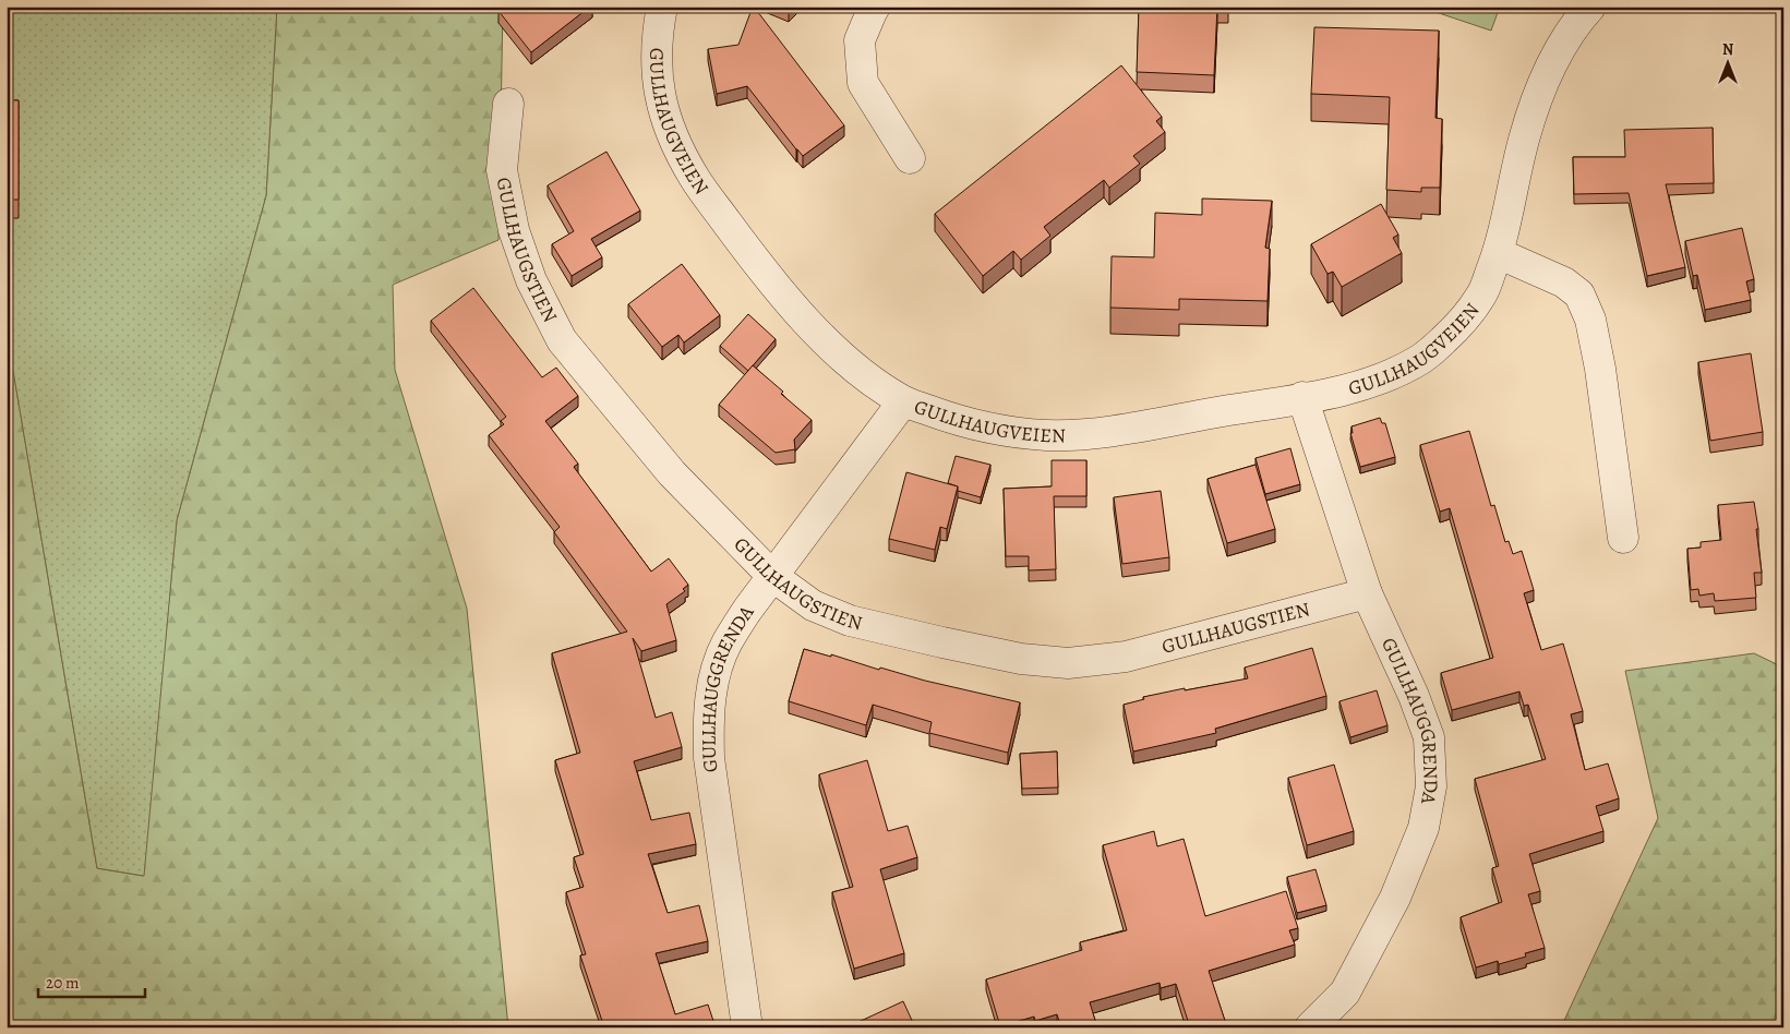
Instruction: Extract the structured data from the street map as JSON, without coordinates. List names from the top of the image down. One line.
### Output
{"streets":{"street":["GULLHAUGVEIEN","GULLHAUGSTIEN","GULLHAUGGRENDA"]},"crossings":[["GULLHAUGVEIEN","GULLHAUGGRENDA"],["GULLHAUGSTIEN","GULLHAUGGRENDA"]],"scale_bar":"20 m","north":"top"}
